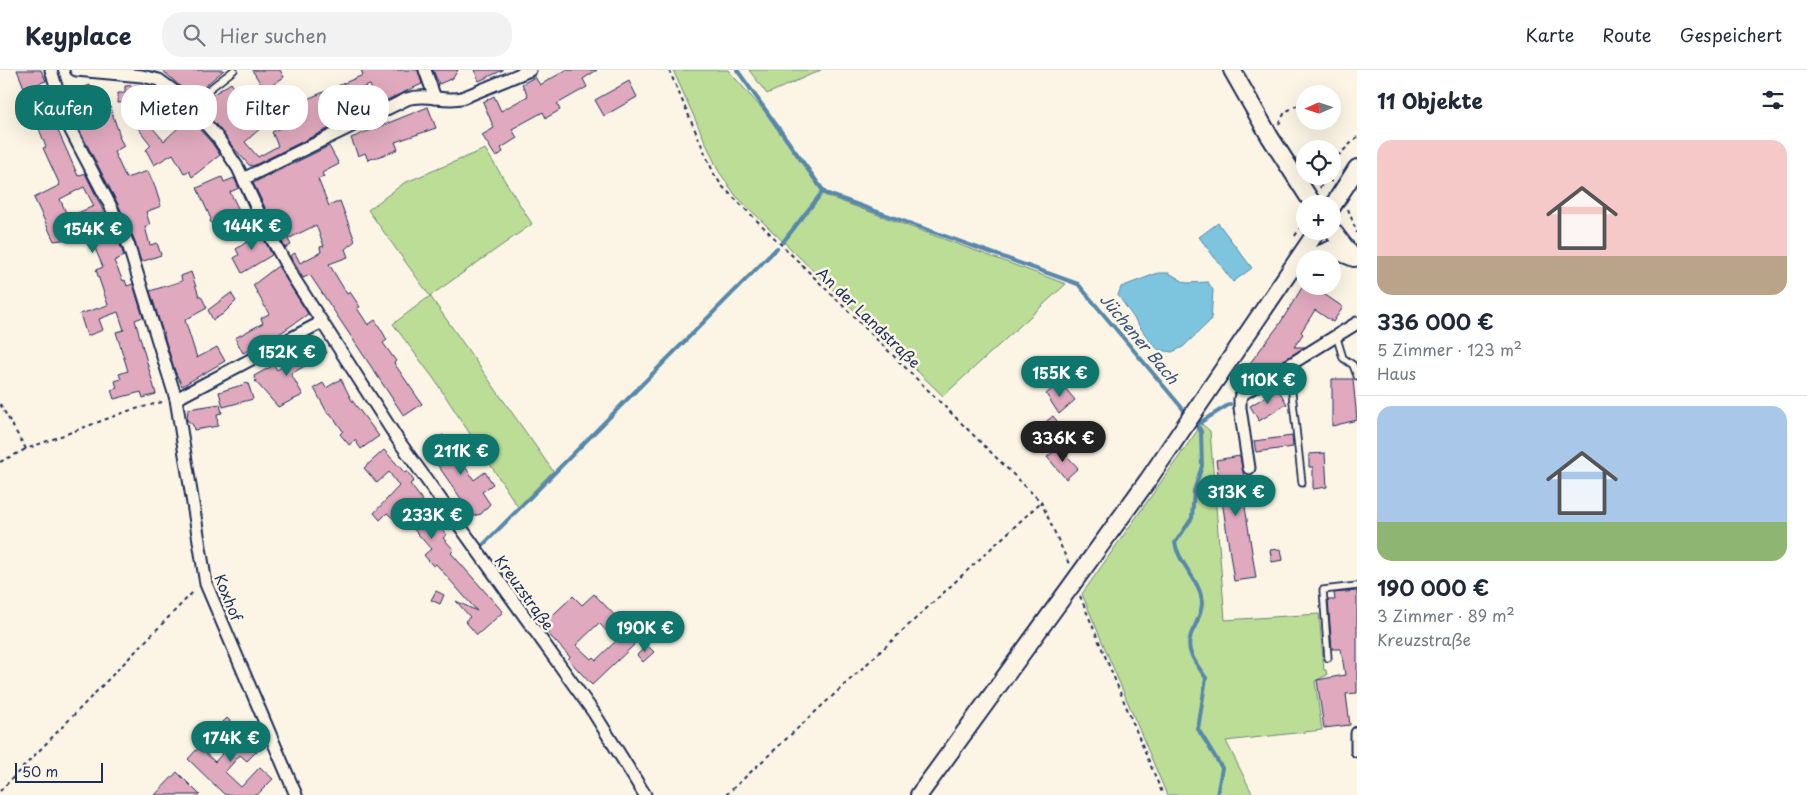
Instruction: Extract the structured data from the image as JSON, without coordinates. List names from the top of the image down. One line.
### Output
{"streets":{"street":["Kreuzstraße","Koxhof"],"path":["An der Landstraße"]},"water":["Jüchener Bach"],"scale_bar":"50 m","north":"left","page":{"header":"Keyplace","search":"Hier suchen","nav":["Karte","Route","Gespeichert"],"heading":"11 Objekte","map_buttons":["+","−"],"chip":["Kaufen","Mieten","Filter","Neu"],"list":[{"name":"336 000 €","note":"5 Zimmer · 123 m² · Haus"},{"name":"190 000 €","note":"3 Zimmer · 89 m² · Kreuzstraße"}],"price":["144K €","154K €","152K €","155K €","110K €","336K €","211K €","313K €","233K €","190K €","174K €"],"scale":"50 m"}}
